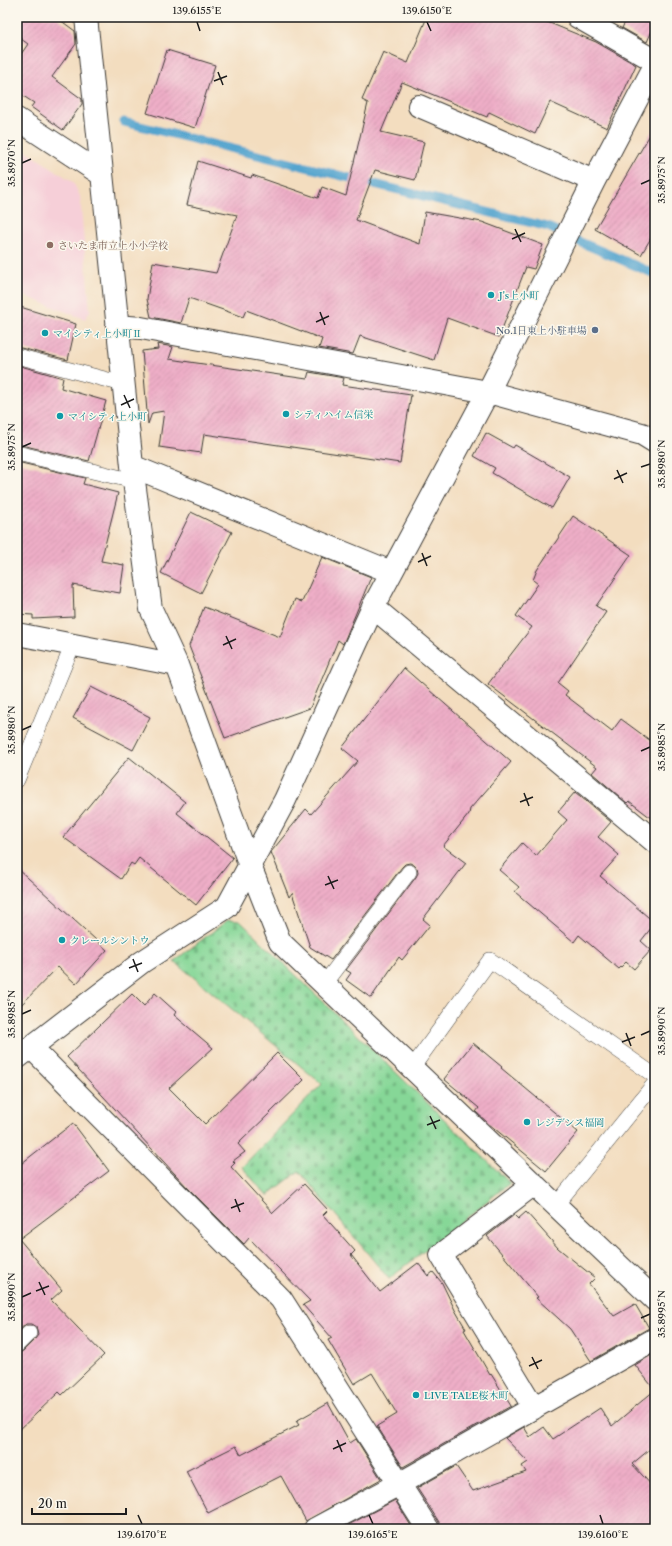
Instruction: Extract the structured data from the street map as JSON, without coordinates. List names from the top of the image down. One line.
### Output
{"places":["さいたま市立上小小学校","J's上小町","No.1日東上小駐車場","マイシティ上小町Ⅱ","シティハイム信栄","マイシティ上小町","クレールシントウ","レジデンス福岡","LIVE TALE桜木町"],"scale_bar":"20 m","coordinates":["139.6155°E","139.6150°E","35.8970°N","35.8975°N","35.8980°N","35.8985°N","35.8990°N","35.8995°N","139.6170°E","139.6165°E","139.6160°E"]}
